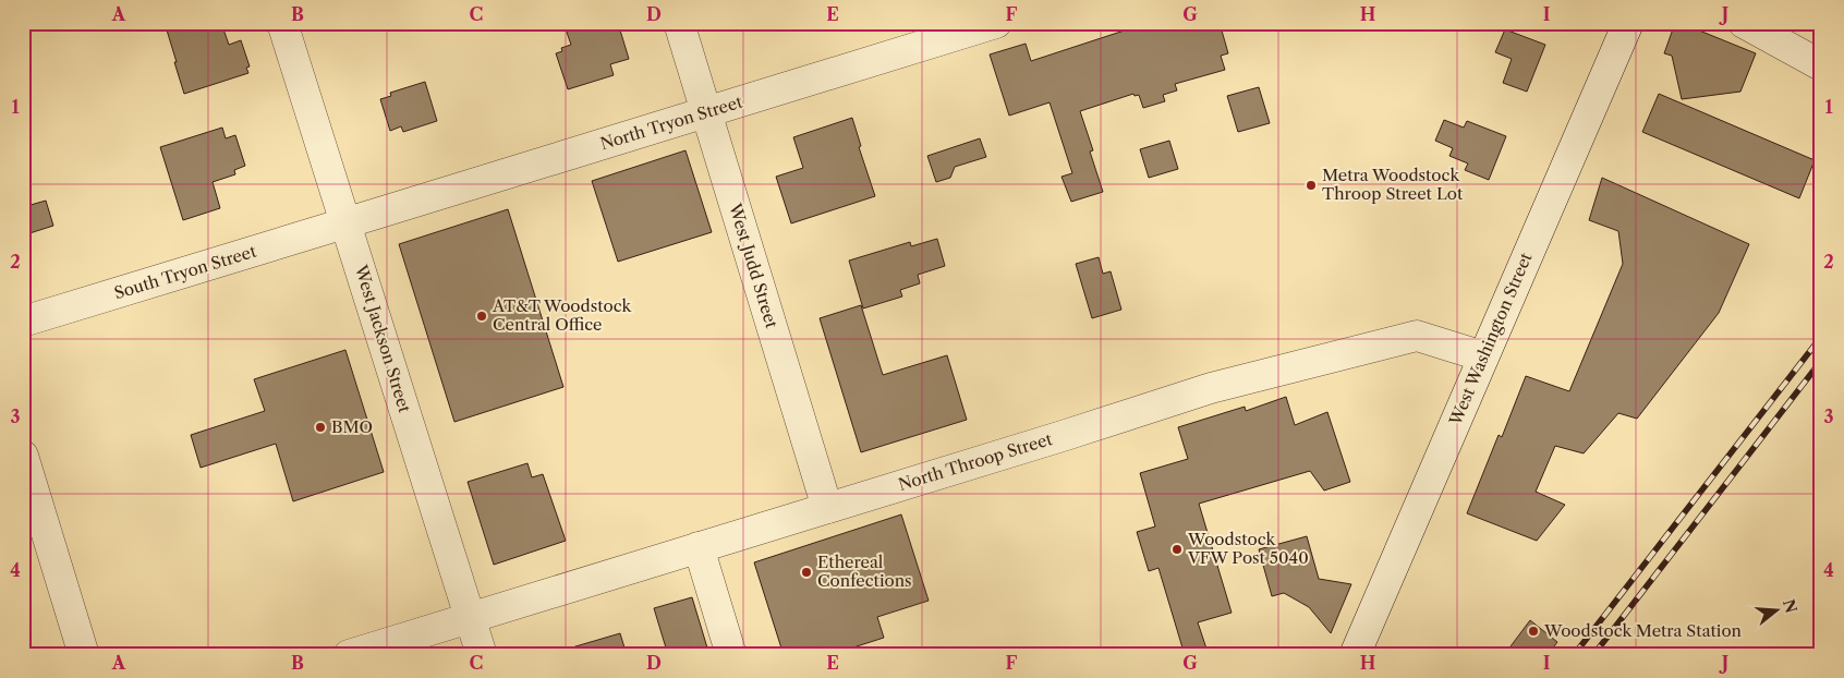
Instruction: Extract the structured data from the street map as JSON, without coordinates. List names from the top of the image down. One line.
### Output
{"streets":{"street":["North Tryon Street","West Judd Street","South Tryon Street","West Jackson Street","West Washington Street","North Throop Street"]},"crossings":[["North Tryon Street","West Judd Street"],["North Tryon Street","South Tryon Street"],["North Tryon Street","West Jackson Street"],["West Judd Street","North Throop Street"],["South Tryon Street","West Jackson Street"],["West Jackson Street","North Throop Street"],["West Washington Street","North Throop Street"]],"places":["Metra Woodstock Throop Street Lot","AT&T Woodstock Central Office","BMO","Woodstock VFW Post 5040","Ethereal Confections","Woodstock Metra Station"],"north":"right","grid":{"columns":["A","B","C","D","E","F","G","H","I","J"],"rows":["1","2","3","4"]}}
